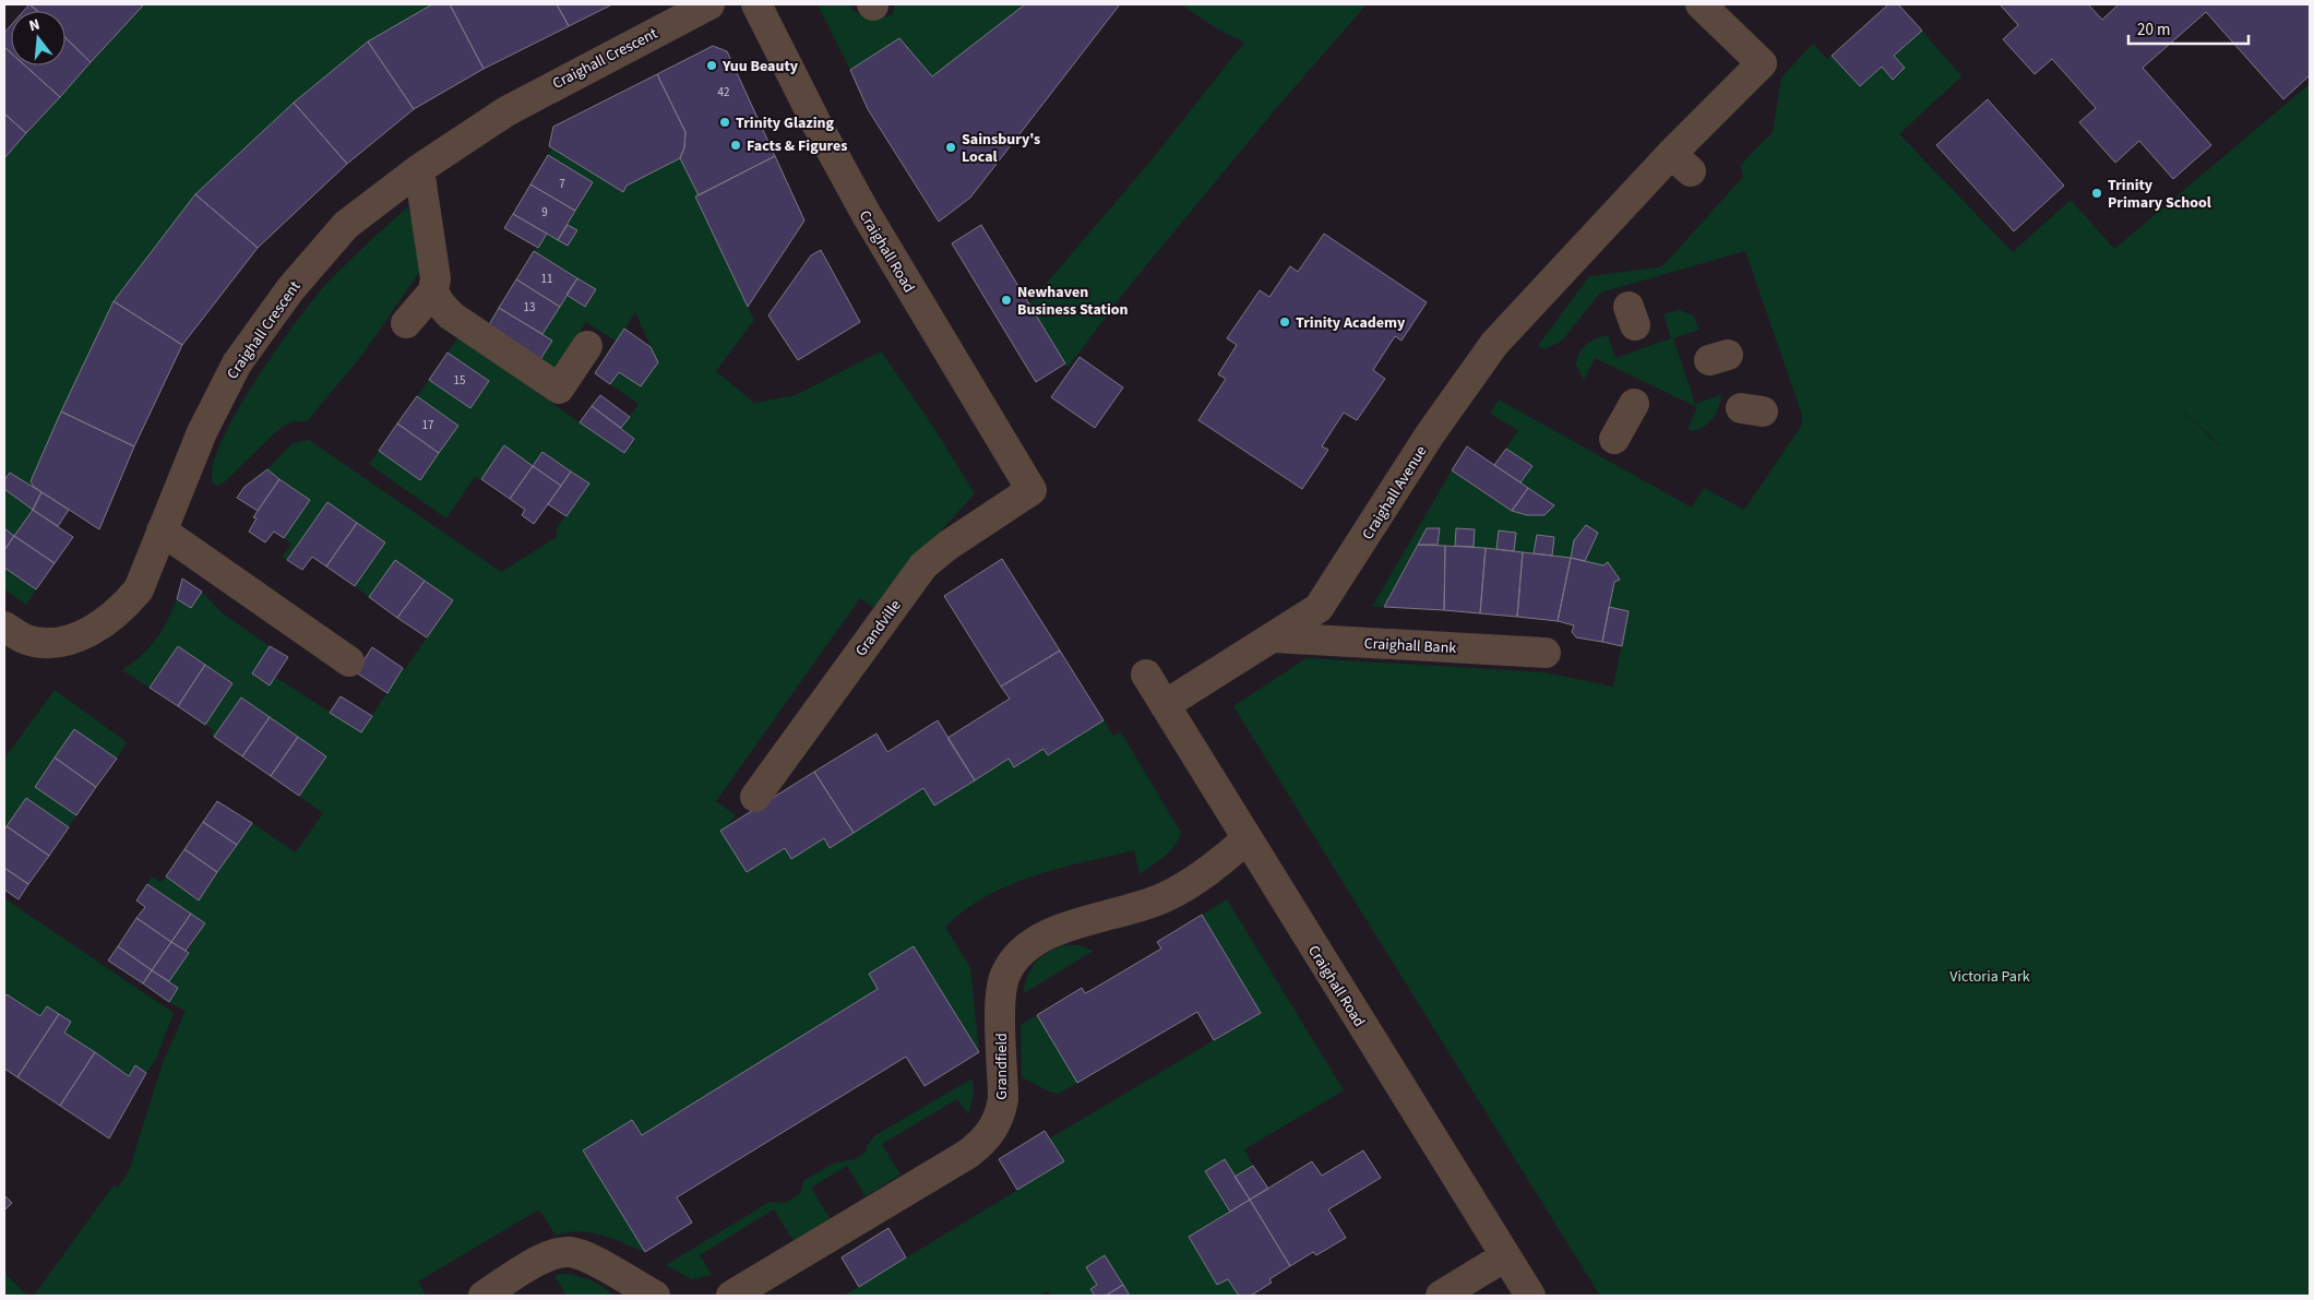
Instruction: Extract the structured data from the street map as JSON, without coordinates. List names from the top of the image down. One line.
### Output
{"streets":{"street":["Craighall Crescent","Craighall Road","Craighall Avenue","Grandville","Craighall Bank","Grandfield"]},"crossings":[["Craighall Road","Craighall Avenue"],["Craighall Road","Grandville"],["Craighall Road","Grandfield"],["Craighall Avenue","Craighall Bank"]],"parks":["Victoria Park"],"places":["Yuu Beauty","Trinity Glazing","Facts & Figures","Sainsbury's Local","Trinity Primary School","Newhaven Business Station","Trinity Academy"],"house_numbers":["42","7","9","11","13","15","17"],"scale_bar":"20 m","north":"top"}
